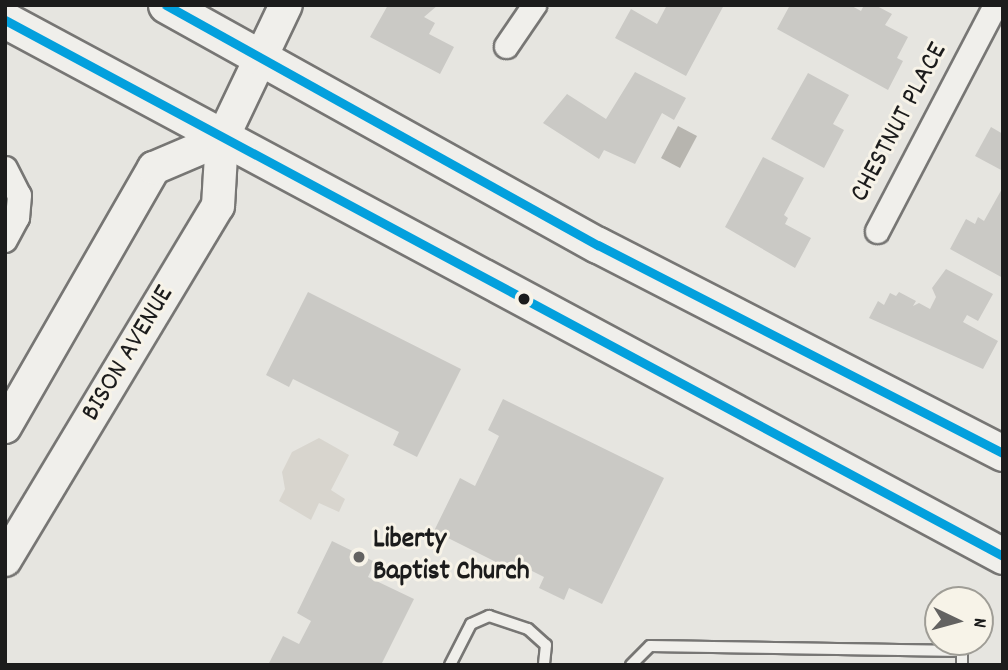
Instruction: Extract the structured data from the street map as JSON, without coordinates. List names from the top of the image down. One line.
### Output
{"streets":{"main road":["BISON AVENUE"],"street":["CHESTNUT PLACE"]},"places":["Liberty Baptist Church"],"north":"right"}
